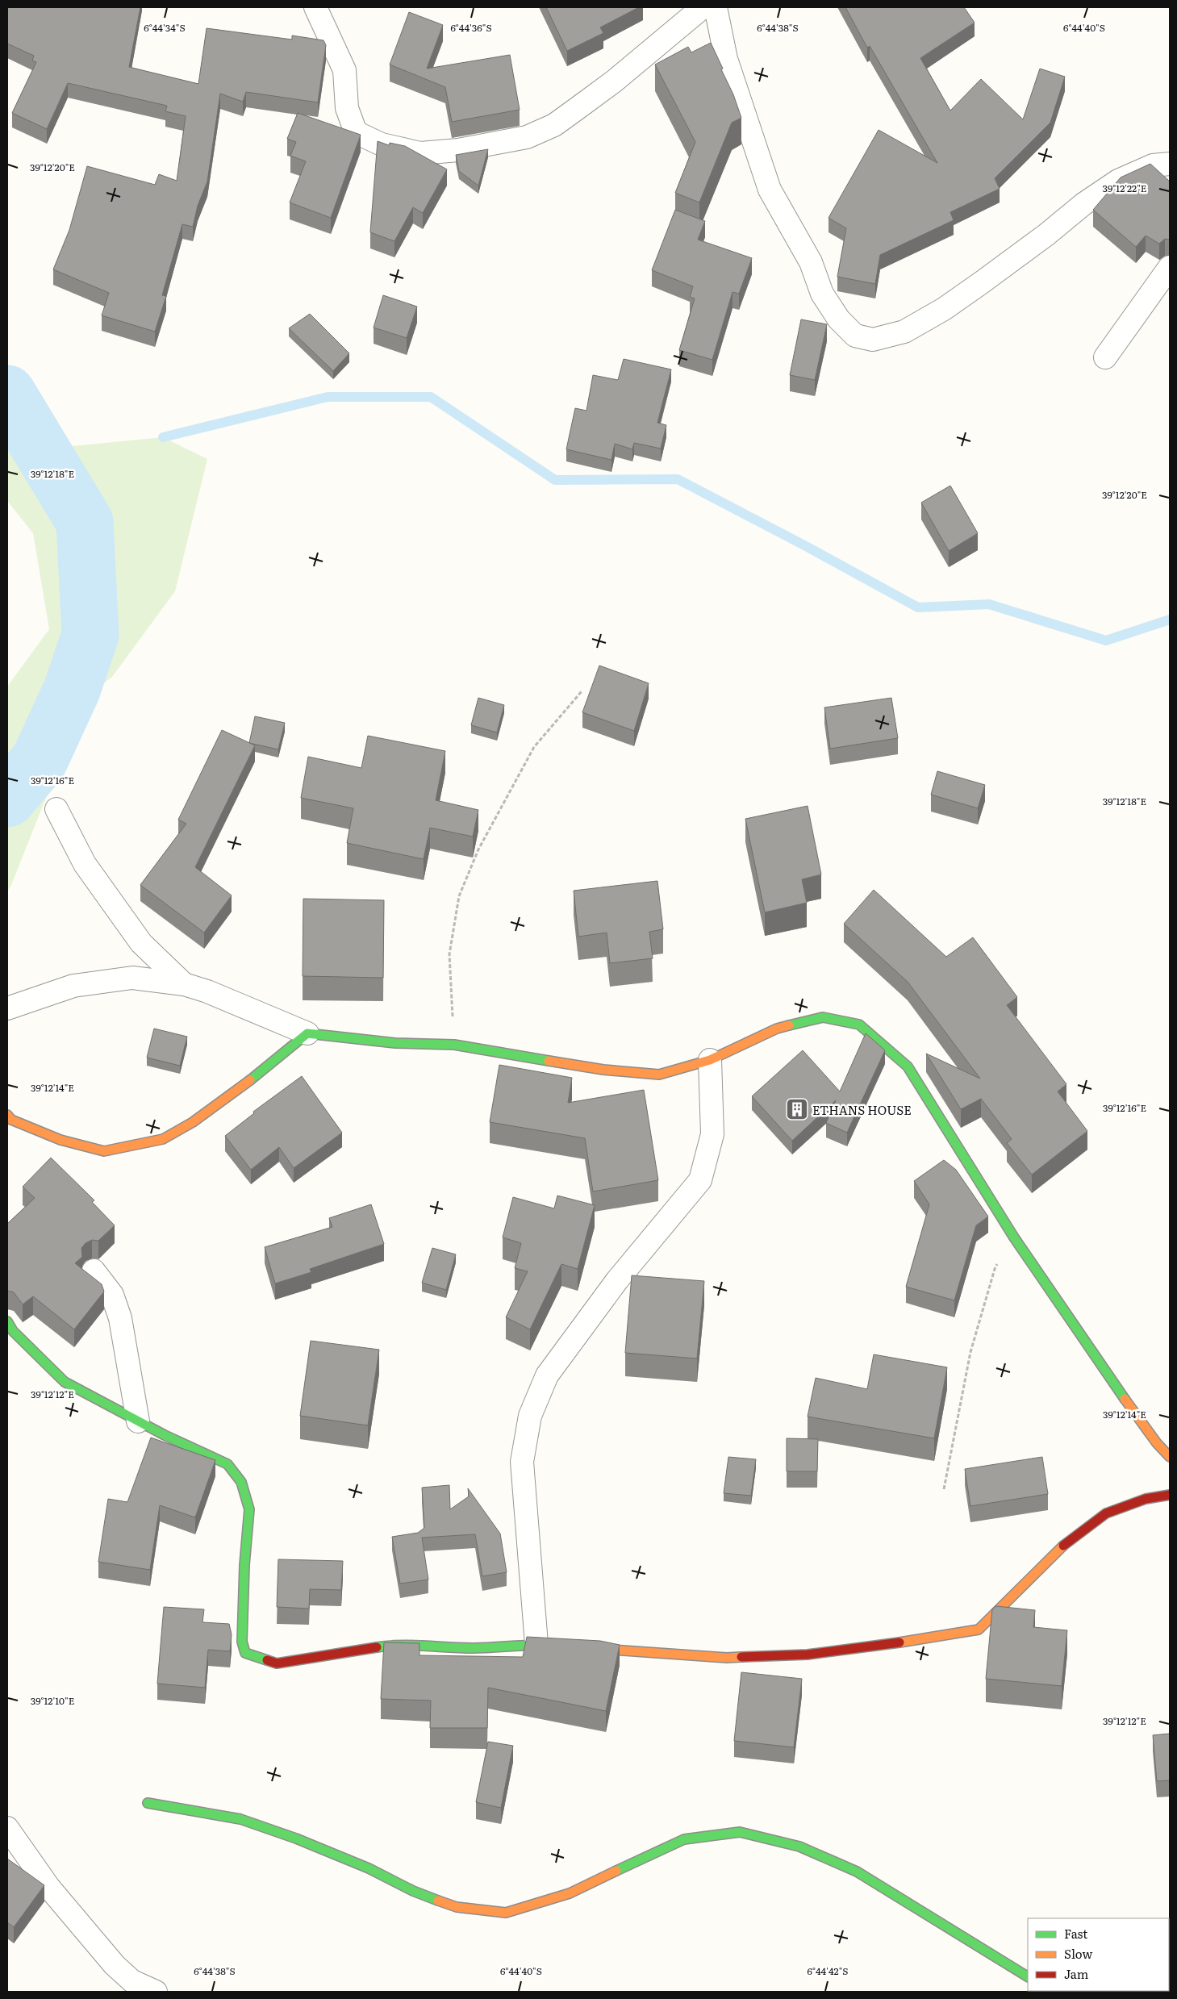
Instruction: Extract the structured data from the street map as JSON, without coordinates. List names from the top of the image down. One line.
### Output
{"places":{"building":["ETHANS HOUSE"]},"legend":["Fast","Slow","Jam"],"coordinates":["6°44'34\"S","6°44'36\"S","6°44'38\"S","6°44'40\"S","39°12'20\"E","39°12'22\"E","39°12'18\"E","39°12'16\"E","39°12'14\"E","39°12'12\"E","39°12'10\"E","6°44'42\"S"]}
